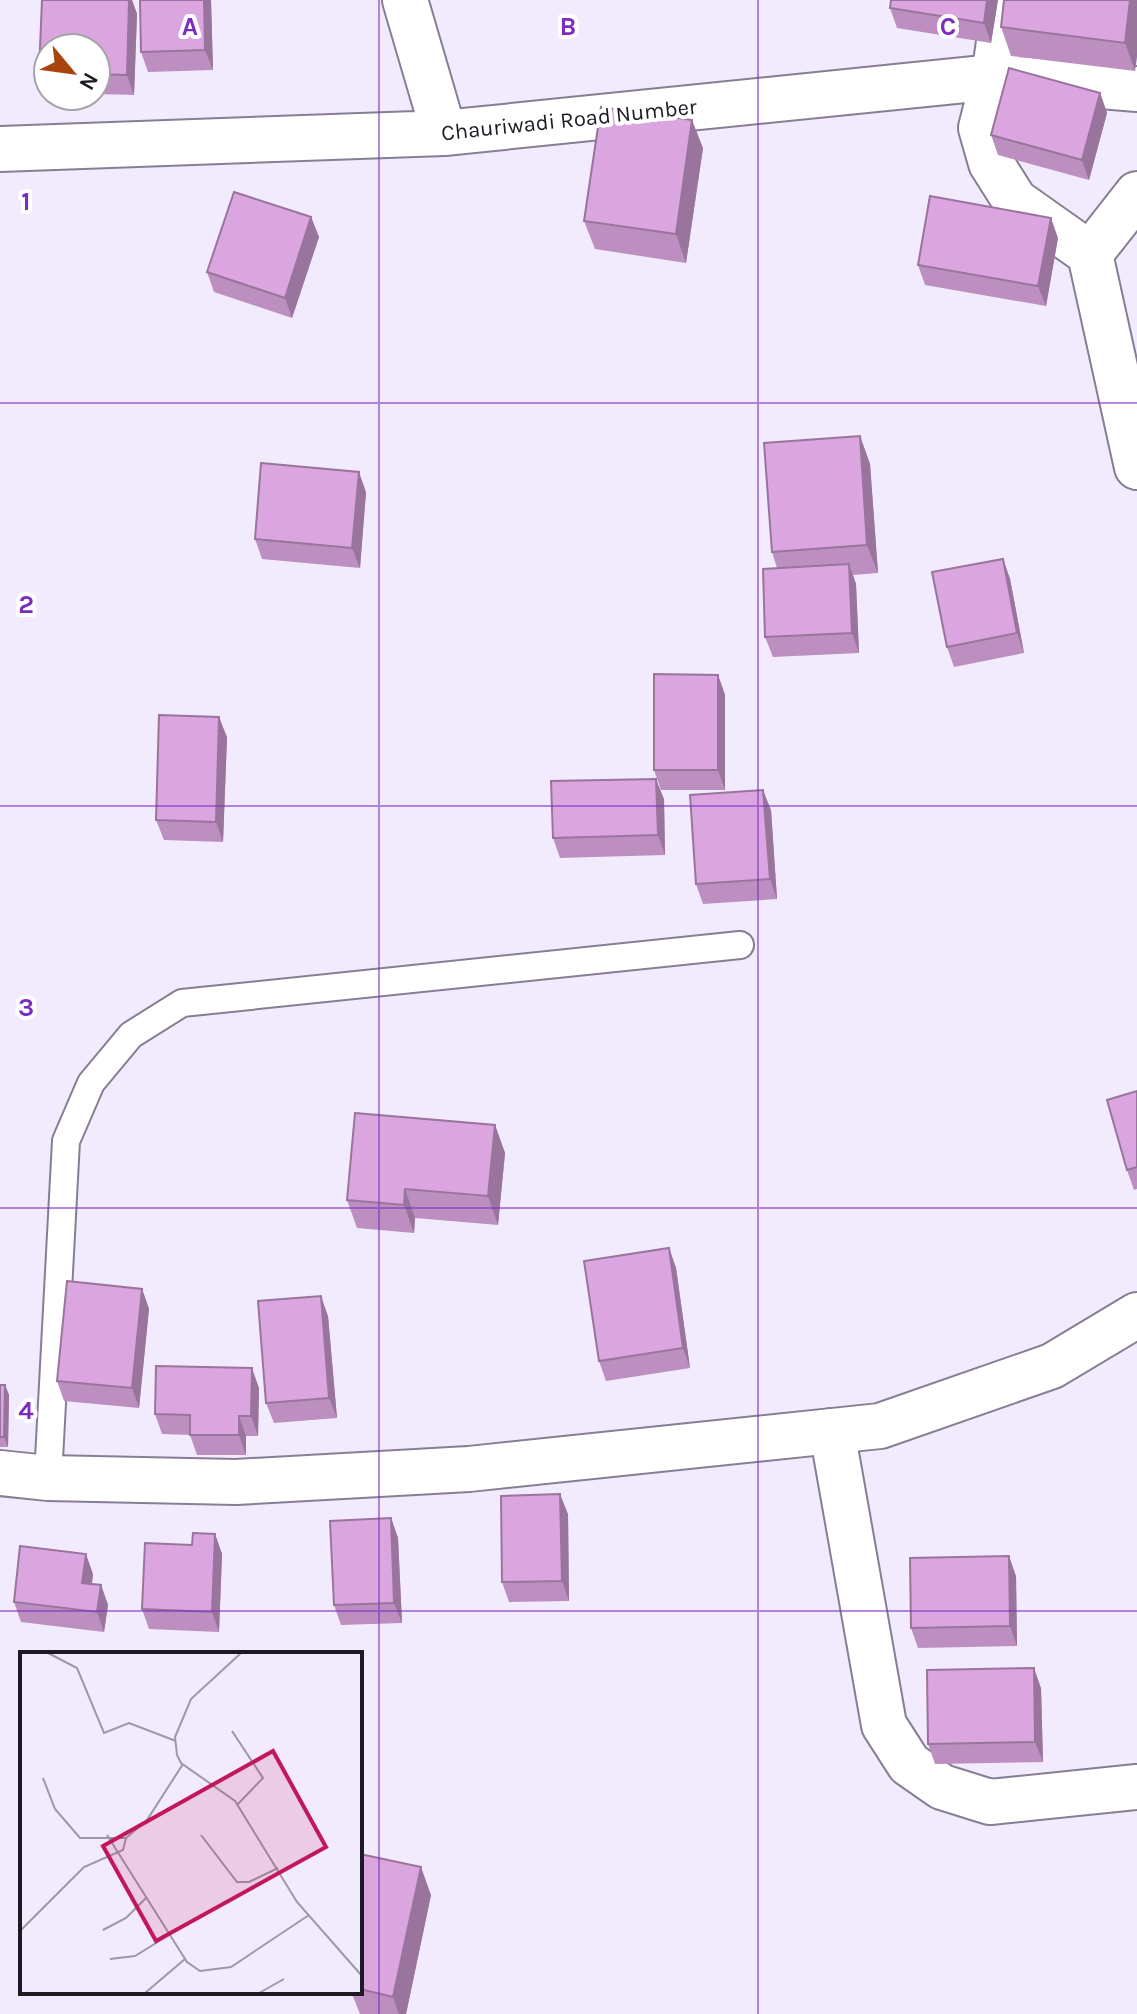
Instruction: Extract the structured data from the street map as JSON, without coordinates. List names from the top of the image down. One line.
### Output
{"streets":{"street":["Chauriwadi Road Number"]},"north":"bottom right","grid":{"columns":["A","B","C"],"rows":["1","2","3","4"]}}
